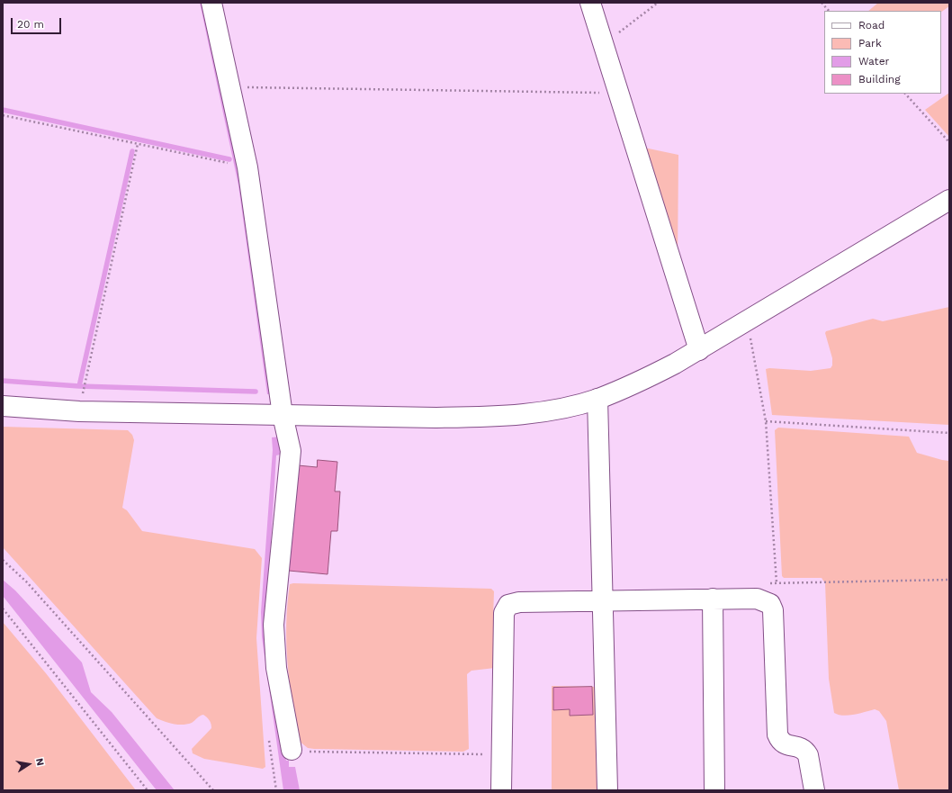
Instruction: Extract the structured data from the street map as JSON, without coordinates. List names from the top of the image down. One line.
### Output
{"legend":["Road","Park","Water","Building"],"scale_bar":"20 m","north":"right"}
